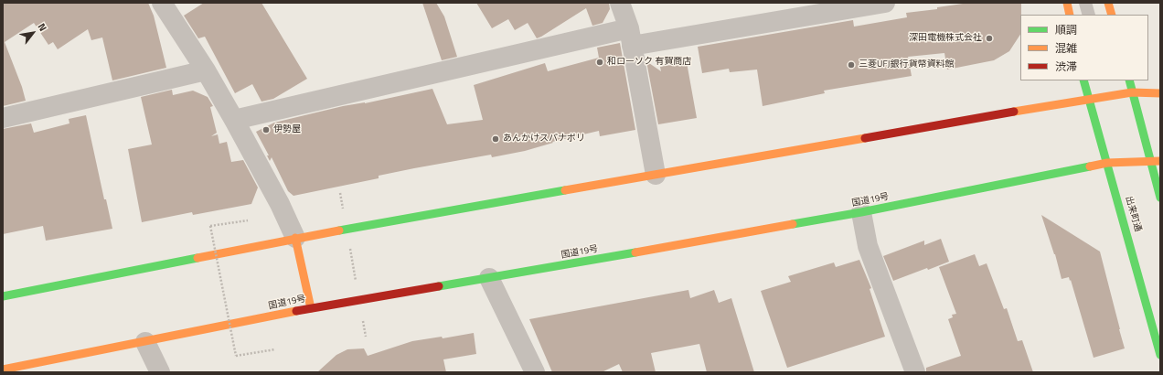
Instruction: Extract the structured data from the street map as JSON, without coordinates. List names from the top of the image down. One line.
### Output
{"streets":{"main road":["国道19号","出来町通"]},"crossings":[["国道19号","出来町通"]],"places":["深田電機株式会社","和ローソク 有賀商店","三菱UFJ銀行貨幣資料館","伊勢屋","あんかけスパナポリ"],"legend":["順調","混雑","渋滞"],"north":"top right"}
